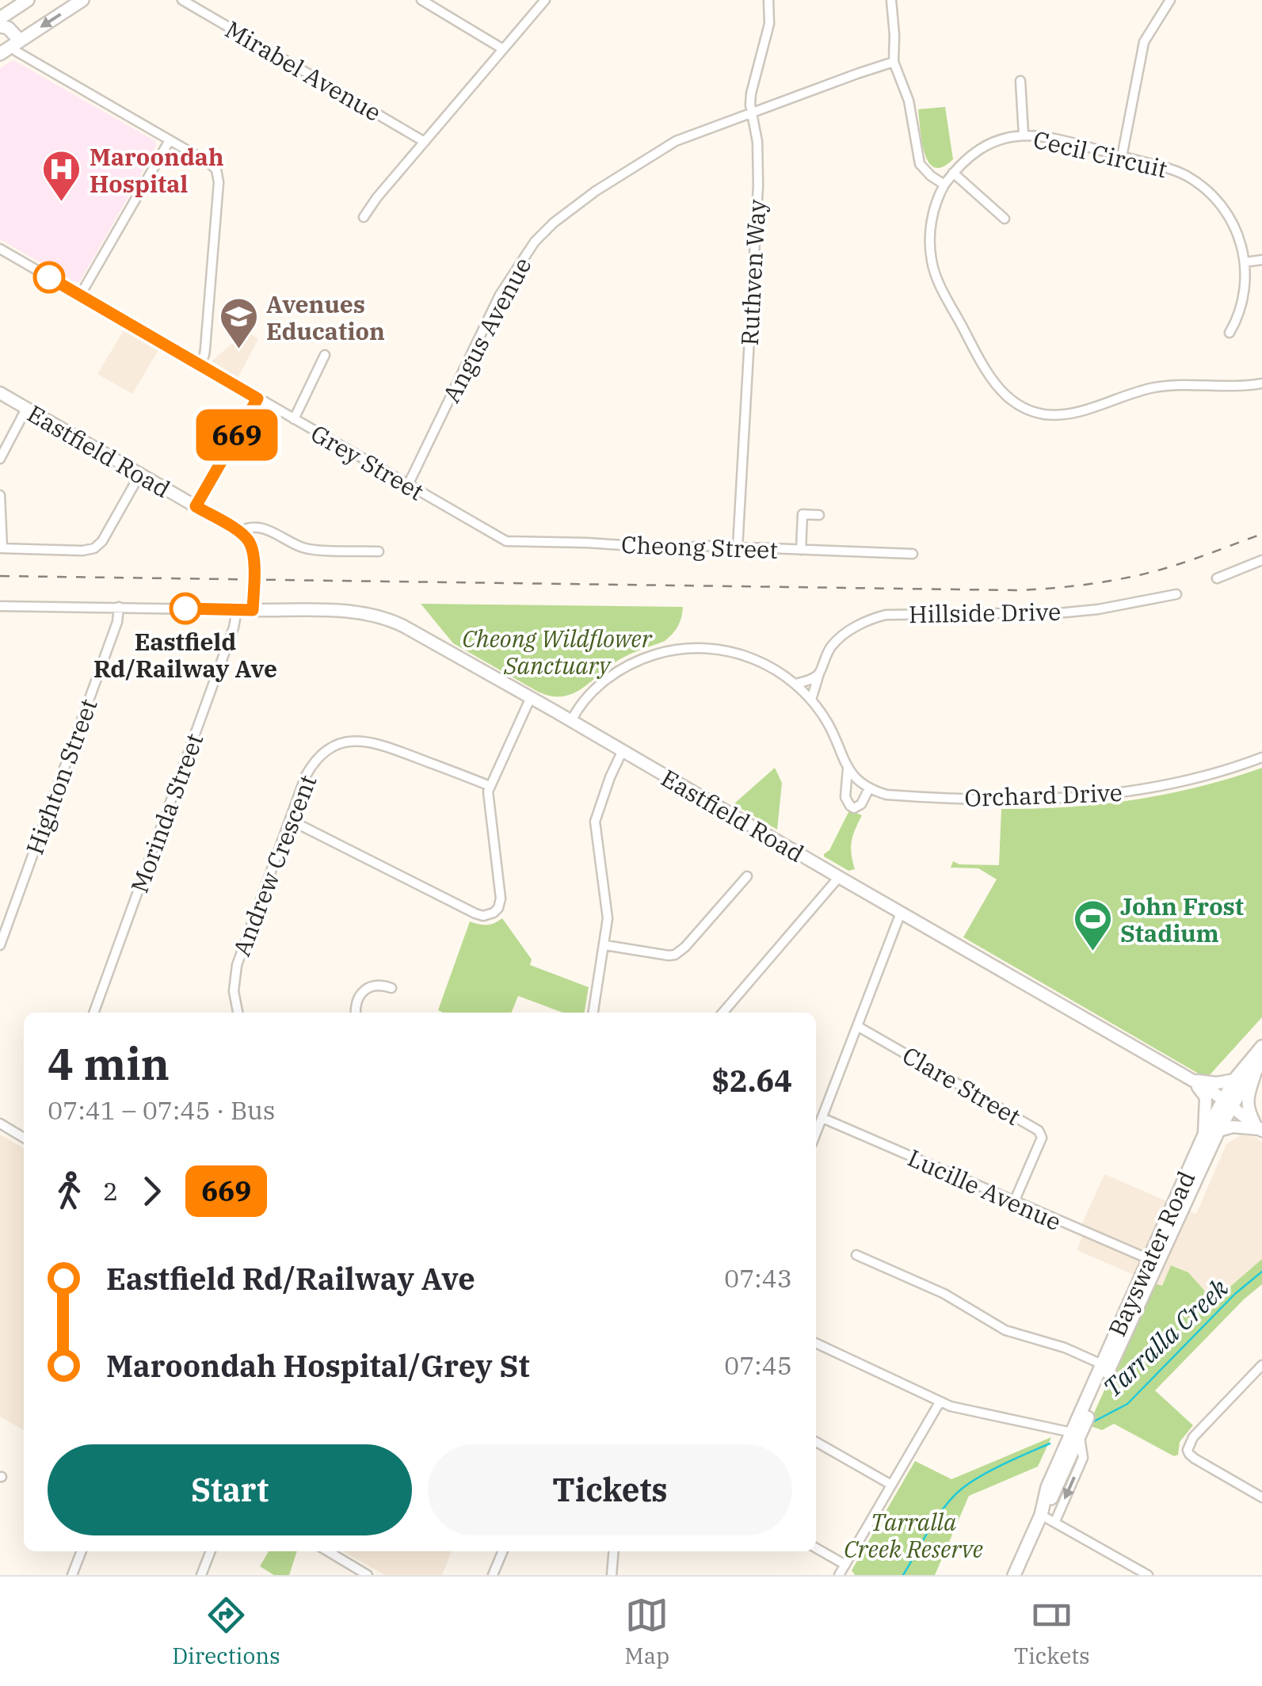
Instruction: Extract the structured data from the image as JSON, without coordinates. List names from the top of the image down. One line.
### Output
{"streets":{"main road":["Eastfield Road","Bayswater Road"],"street":["Mirabel Avenue","Cecil Circuit","Ruthven Way","Angus Avenue","Grey Street","Cheong Street","Hillside Drive","Highton Street","Orchard Drive","Morinda Street","Andrew Crescent","Clare Street","Lucille Avenue"]},"crossings":[["Ruthven Way","Angus Avenue"],["Ruthven Way","Cheong Street"],["Angus Avenue","Grey Street"],["Eastfield Road","Bayswater Road"],["Grey Street","Cheong Street"],["Clare Street","Lucille Avenue"],["Lucille Avenue","Bayswater Road"]],"water":["Tarralla Creek"],"parks":["Cheong Wildflower Sanctuary","Tarralla Creek Reserve"],"places":{"hospital":["Maroondah Hospital"],"school or university":["Avenues Education"],"other":["Eastfield Rd/Railway Ave"],"sports":["John Frost Stadium"]},"lines":["bus line 669"],"page":{"on_map":"669","heading":["4 min","07:41 – 07:45 · Bus","$2.64"],"legs":["2","669"],"list":[{"name":"Eastfield Rd/Railway Ave","value":"07:43"},{"name":"Maroondah Hospital/Grey St","value":"07:45"}],"buttons":["Start","Tickets"],"tabs":["Directions","Map","Tickets"]}}
